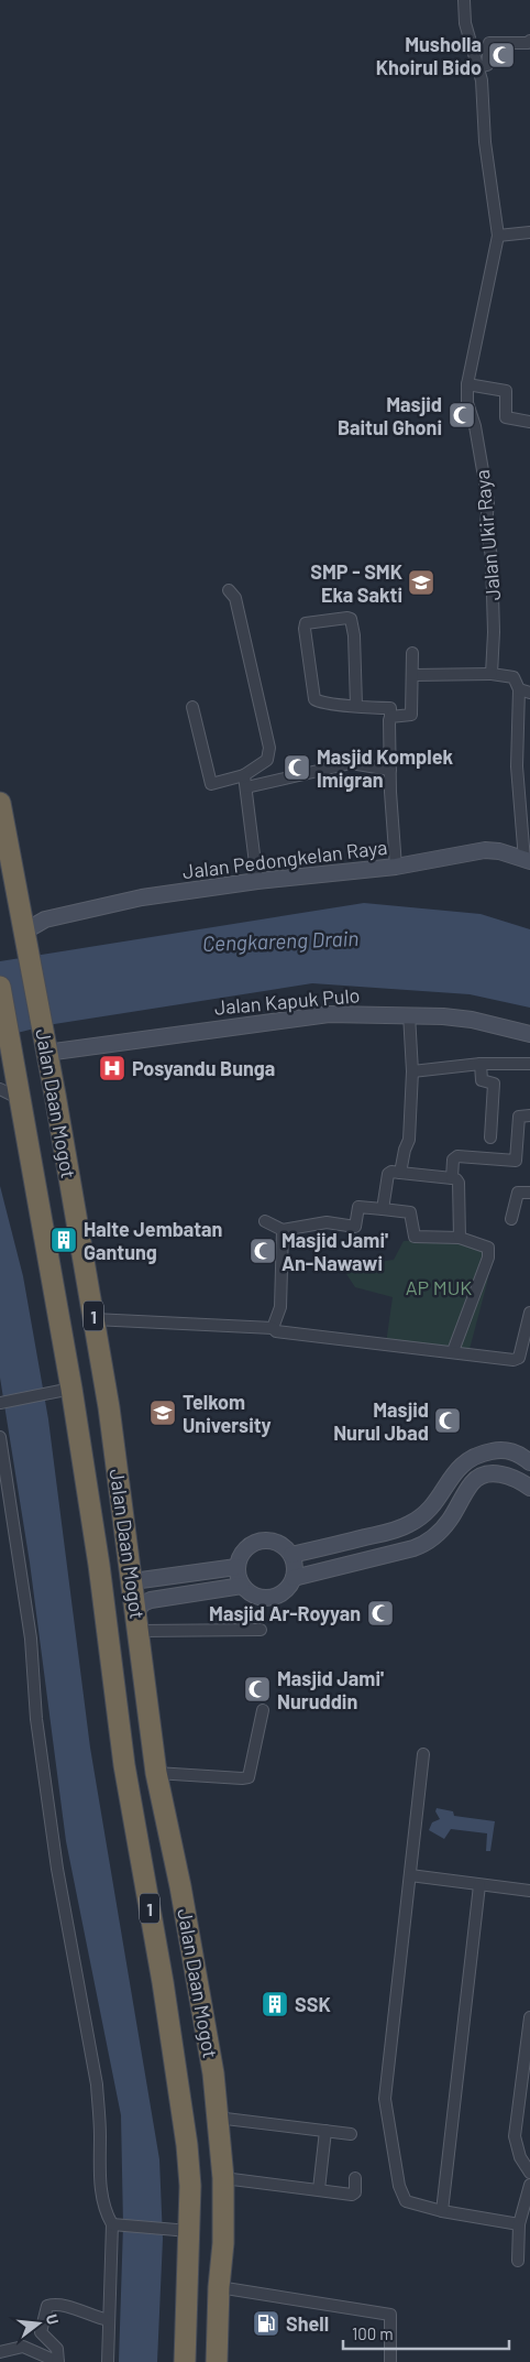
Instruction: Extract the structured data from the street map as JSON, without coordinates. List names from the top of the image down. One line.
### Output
{"streets":{"highway":["Jalan Daan Mogot","1"],"main road":["Jalan Pedongkelan Raya","Jalan Kapuk Pulo"],"street":["Jalan Ukir Raya"]},"crossings":[["Jalan Pedongkelan Raya","Jalan Daan Mogot"],["Jalan Kapuk Pulo","Jalan Daan Mogot"]],"water":["Cengkareng Drain"],"parks":["AP MUK"],"places":{"mosque":["Musholla Khoirul Bido","Masjid Baitul Ghoni","Masjid Komplek Imigran","Masjid Jami' An-Nawawi","Masjid Nurul Jbad","Masjid Ar-Royyan","Masjid Jami' Nuruddin"],"school or university":["SMP - SMK Eka Sakti","Telkom University"],"hospital":["Posyandu Bunga"],"building":["Halte Jembatan Gantung","SSK"],"fuel station":["Shell"]},"scale_bar":"100 m","north":"right"}
